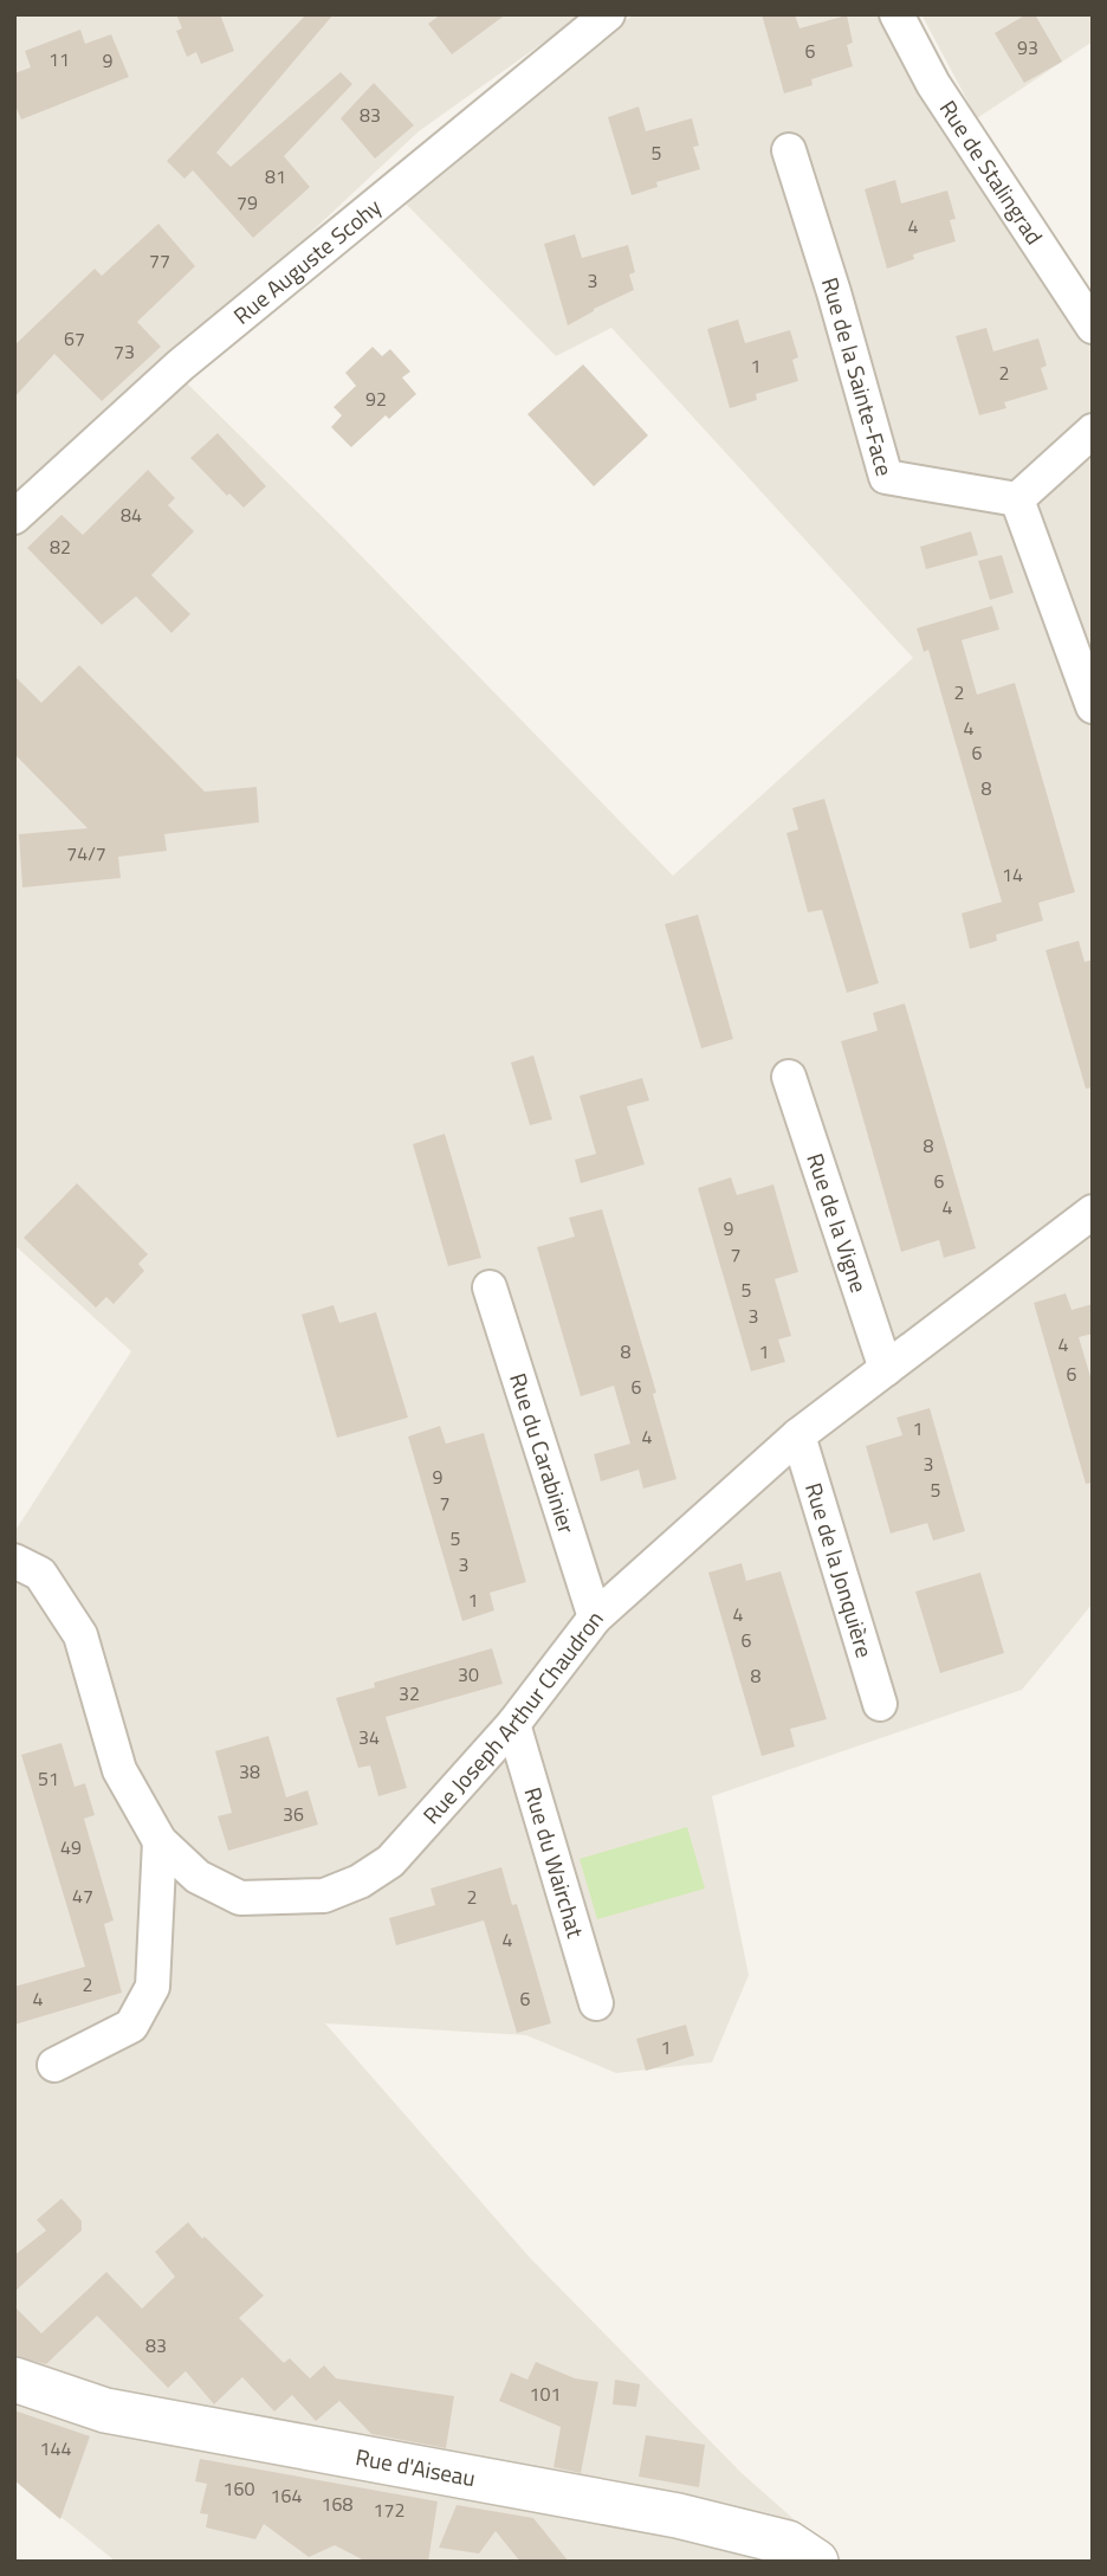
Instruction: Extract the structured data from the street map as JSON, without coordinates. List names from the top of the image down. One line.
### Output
{"streets":{"street":["Rue de Stalingrad","Rue Auguste Scohy","Rue de la Sainte-Face","Rue de la Vigne","Rue du Carabinier","Rue de la Jonquière","Rue Joseph Arthur Chaudron","Rue du Wairchat","Rue d'Aiseau"]},"crossings":[["Rue de la Vigne","Rue Joseph Arthur Chaudron"],["Rue du Carabinier","Rue Joseph Arthur Chaudron"],["Rue de la Jonquière","Rue Joseph Arthur Chaudron"],["Rue Joseph Arthur Chaudron","Rue du Wairchat"]],"house_numbers":["93","6","11","9","83","5","81","79","4","77","3","67","73","1","2","92","84","82","2","4","6","8","74/7","14","8","6","4","9","7","5","3","4","8","1","6","6","1","4","3","9","5","7","5","3","1","4","6","30","8","32","34","38","51","36","49","47","2","4","2","4","6","1","83","101","144","160","164","168","172"]}
